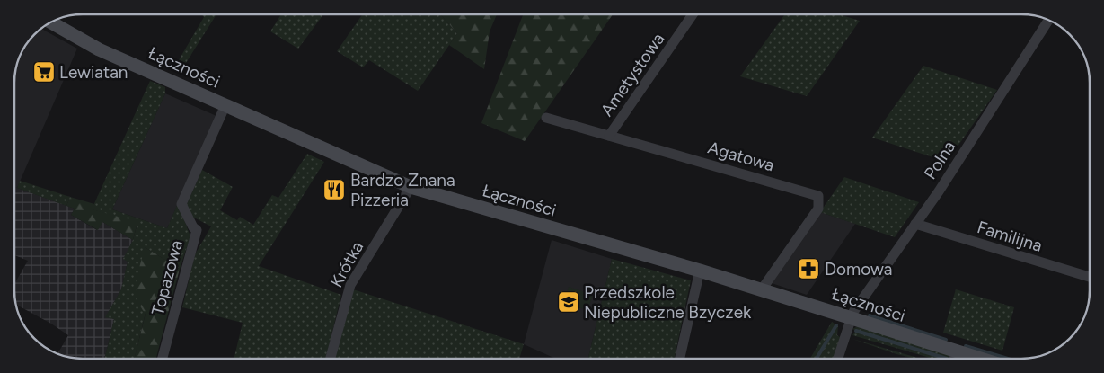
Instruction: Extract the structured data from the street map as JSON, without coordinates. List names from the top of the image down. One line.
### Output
{"streets":{"street":["Łączności","Ametystowa","Agatowa","Polna","Familijna","Krótka","Topazowa"]},"crossings":[["Łączności","Agatowa"],["Łączności","Polna"],["Łączności","Krótka"],["Łączności","Topazowa"],["Ametystowa","Agatowa"],["Polna","Familijna"]],"places":{"supermarket":["Lewiatan"],"restaurant":["Bardzo Znana Pizzeria"],"pharmacy":["Domowa"],"school or university":["Przedszkole Niepubliczne Bzyczek"]}}
